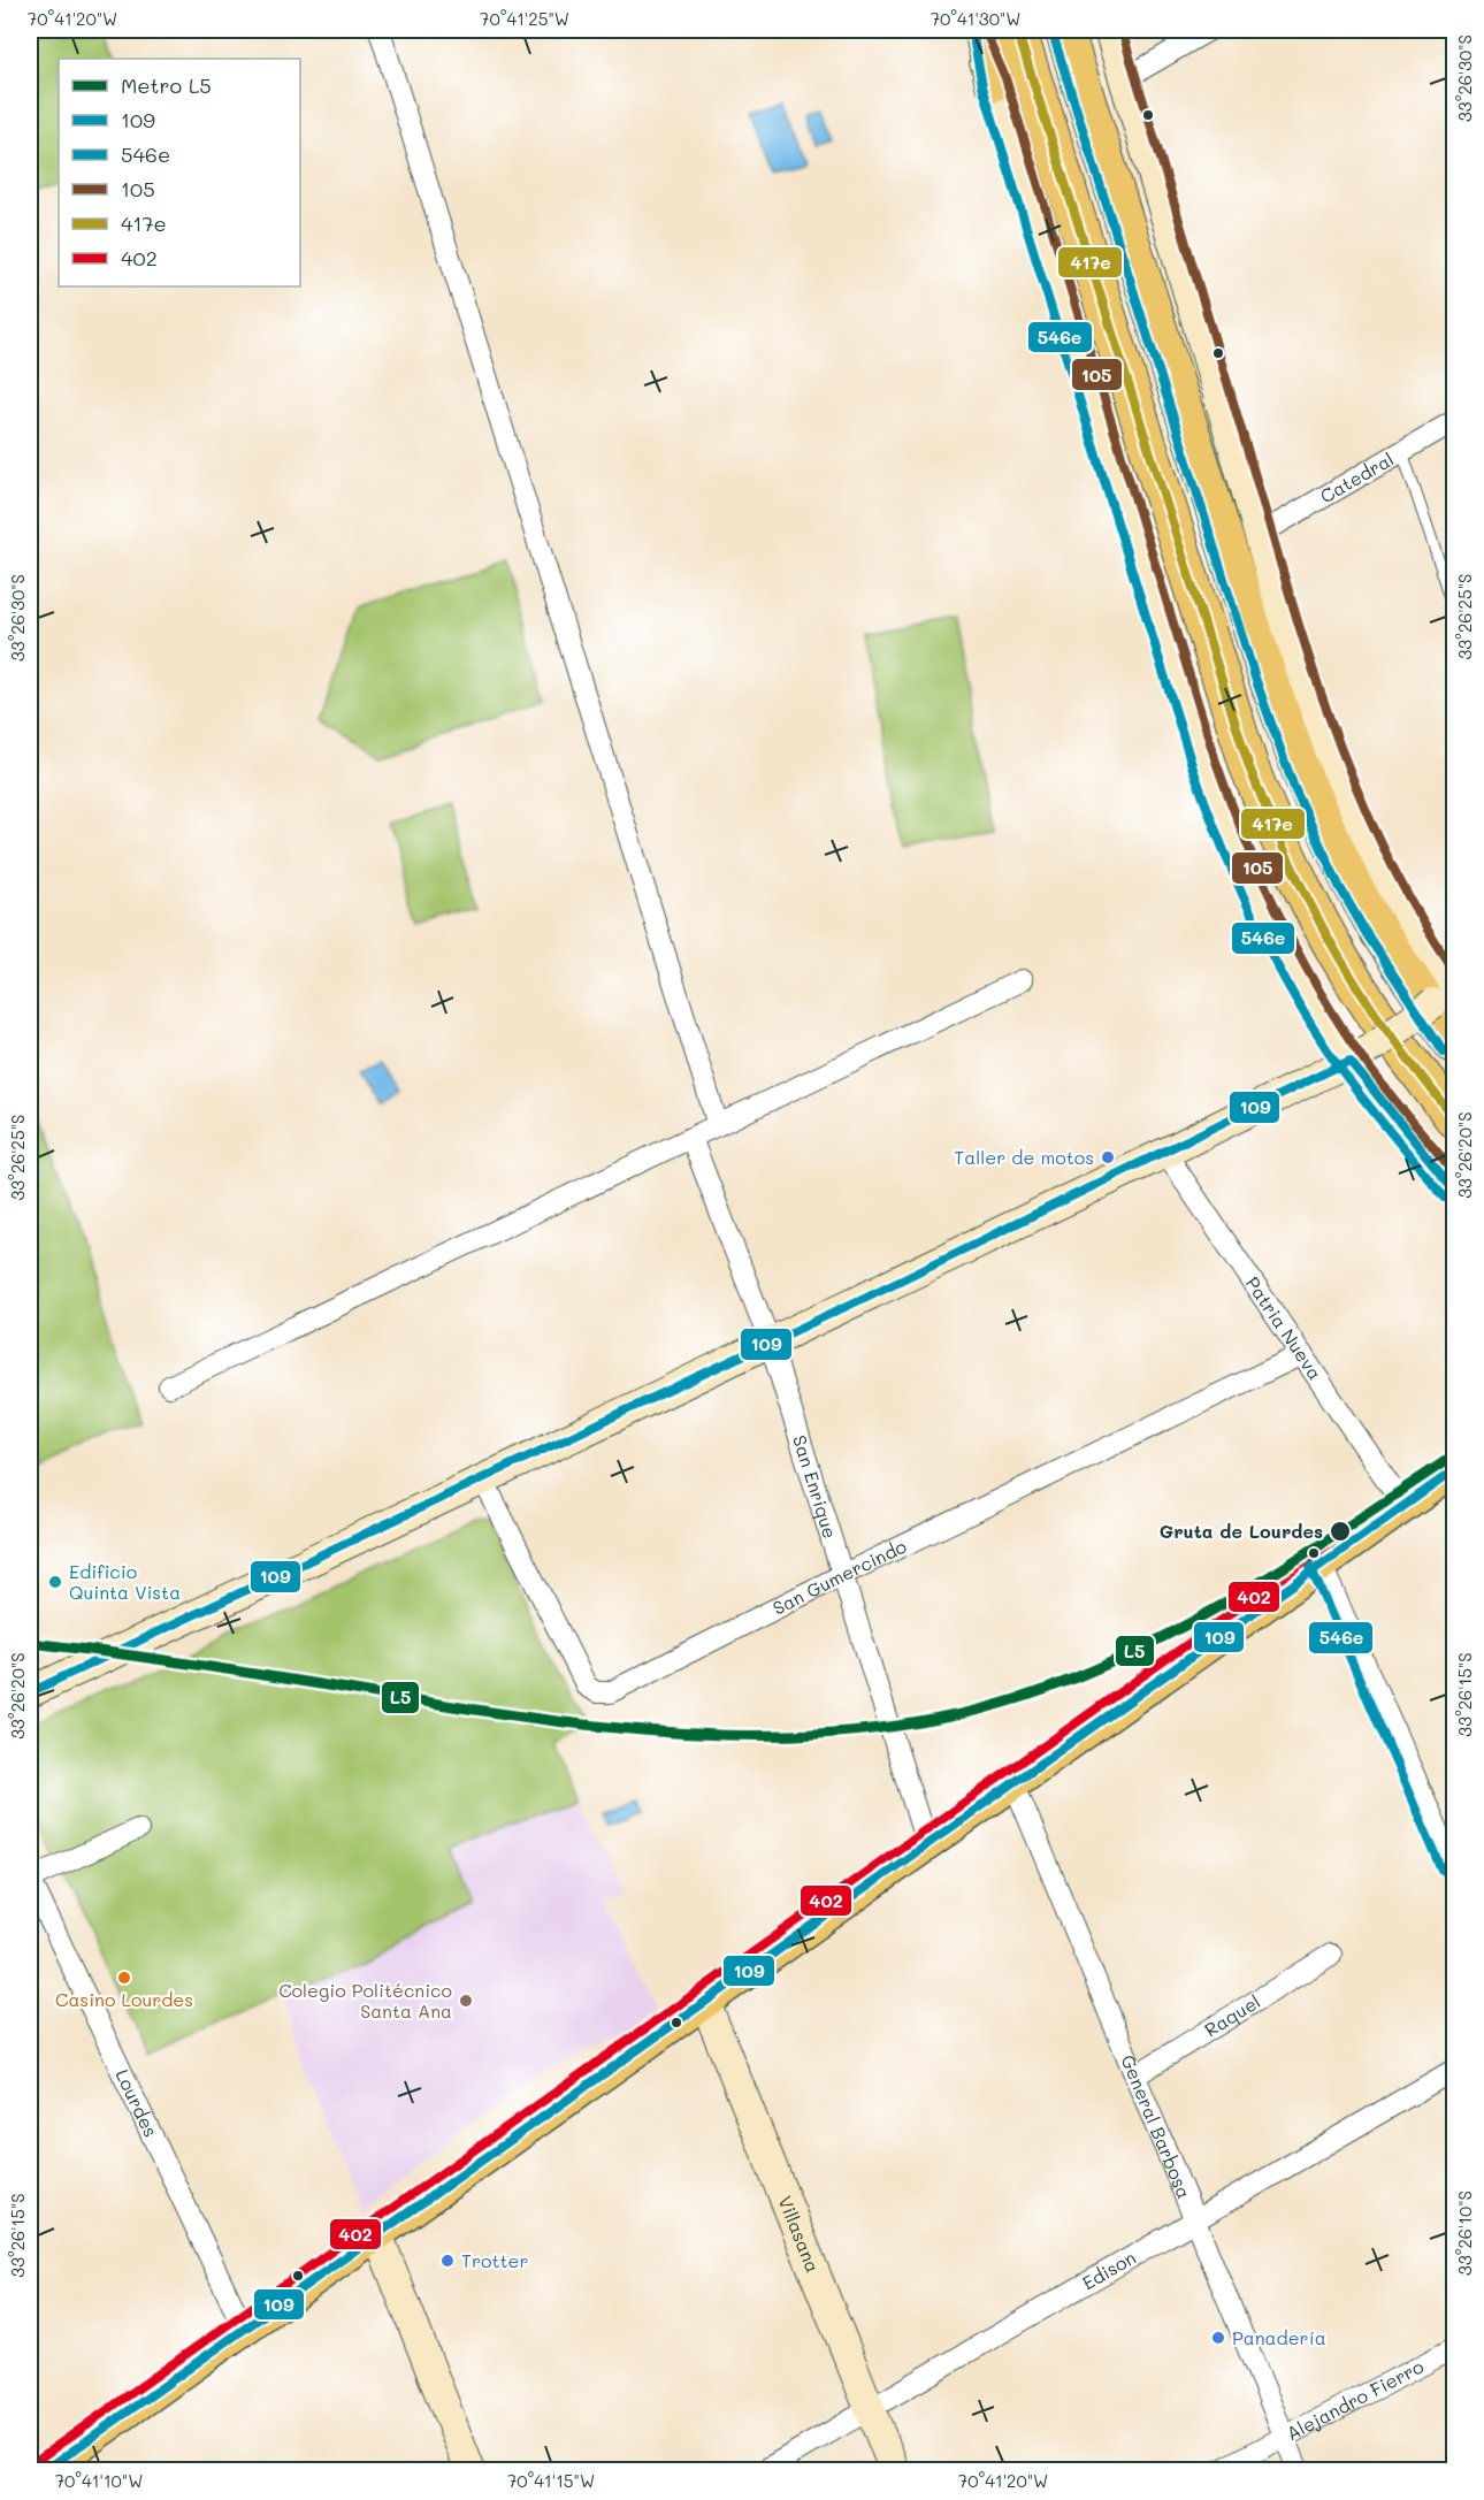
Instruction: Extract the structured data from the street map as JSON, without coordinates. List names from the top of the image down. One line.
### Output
{"streets":{"street":["Catedral","Patria Nueva","San Enrique","San Gumercindo","Raquel","Lourdes","General Barbosa","Villasana","Edison","Alejandro Fierro"]},"crossings":[["Patria Nueva","San Gumercindo"],["San Enrique","San Gumercindo"],["Raquel","General Barbosa"],["General Barbosa","Edison"],["General Barbosa","Alejandro Fierro"],["Villasana","Edison"]],"places":["Taller de motos","Gruta de Lourdes","Edificio Quinta Vista","Casino Lourdes","Colegio Politécnico Santa Ana","Trotter","Panadería"],"lines":["transit line 105","transit line 417e","transit line 546e","transit line 109","metro line L5","transit line 402"],"legend":["Metro L5","109","546e","105","417e","402"],"coordinates":["70°41'20\"W","70°41'25\"W","70°41'30\"W","33°26'30\"S","33°26'25\"S","33°26'20\"S","33°26'15\"S","33°26'10\"S","70°41'10\"W","70°41'15\"W"]}
